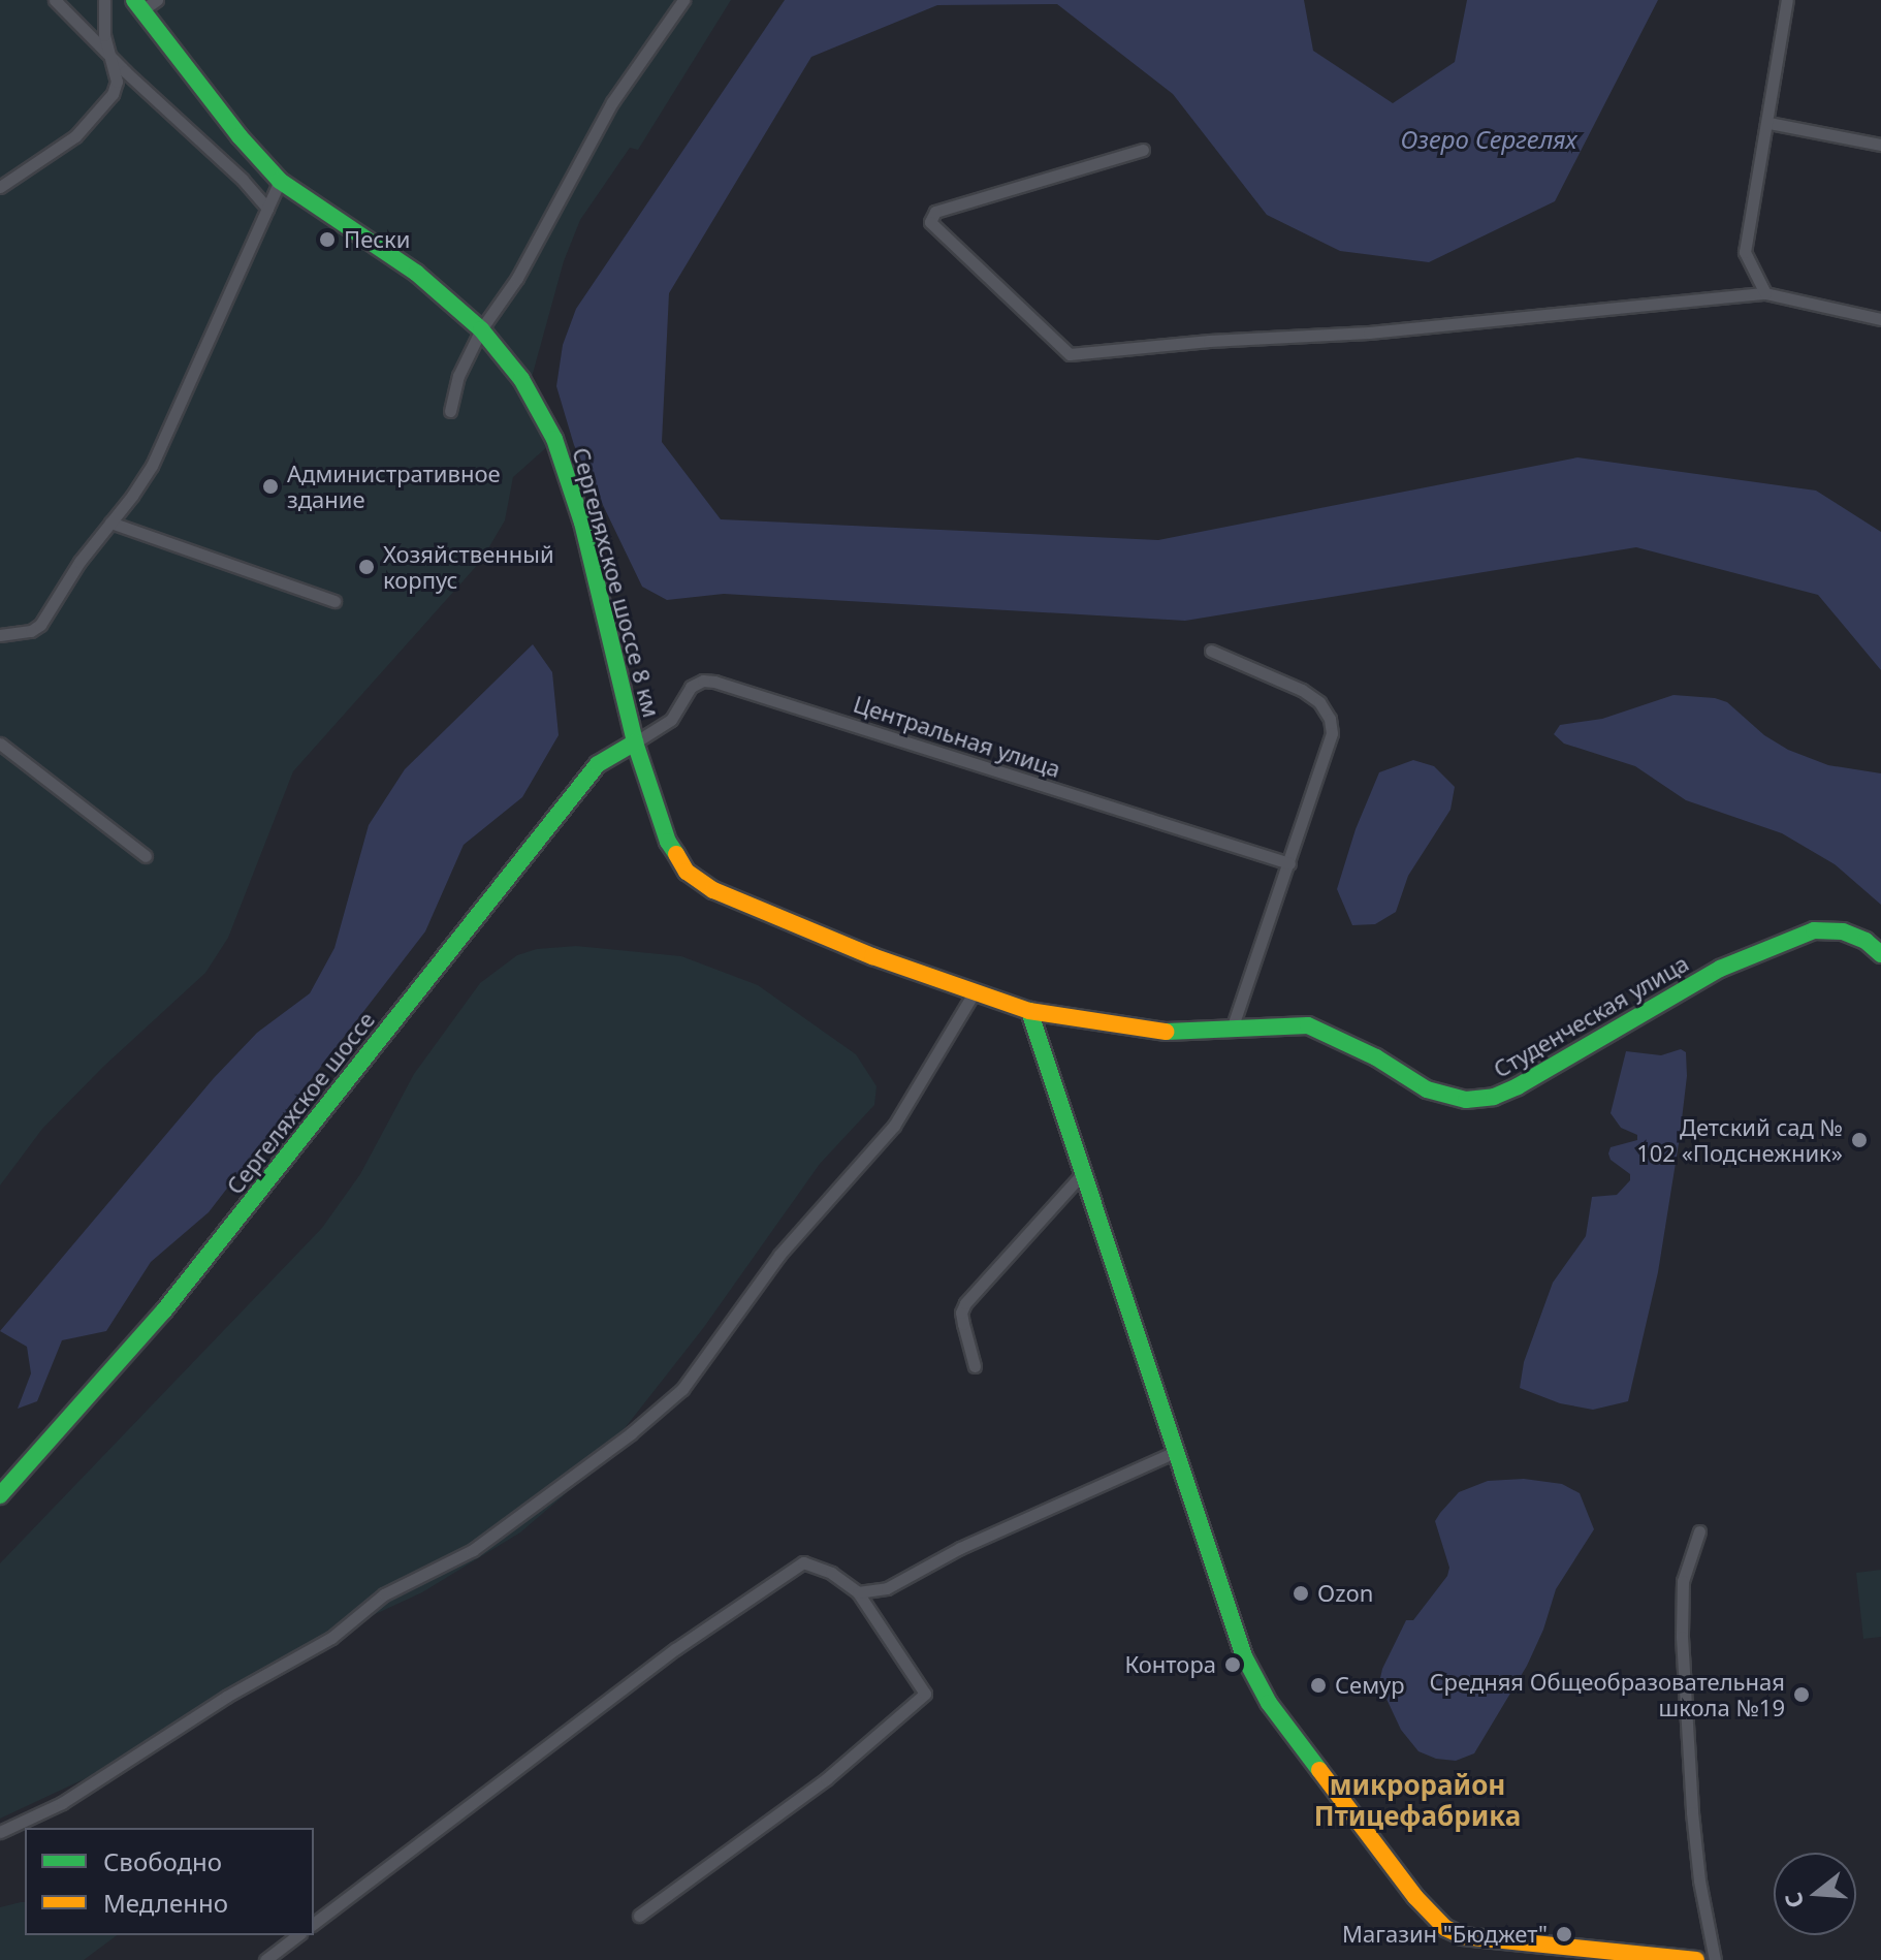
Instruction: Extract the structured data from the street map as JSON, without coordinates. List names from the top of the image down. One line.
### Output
{"streets":{"street":["Сергеляхское шоссе 8 км","Центральная улица","Студенческая улица","Сергеляхское шоссе"]},"crossings":[["Сергеляхское шоссе 8 км","Центральная улица"],["Сергеляхское шоссе 8 км","Студенческая улица"],["Сергеляхское шоссе 8 км","Сергеляхское шоссе"],["Центральная улица","Сергеляхское шоссе"]],"districts":["микрорайон Птицефабрика"],"water":["Озеро Сергелях"],"places":["Пески","Административное здание","Хозяйственный корпус","Детский сад № 102 «Подснежник»","Ozon","Контора","Семур","Средняя Общеобразовательная школа №19","Магазин \"Бюджет\""],"legend":["Свободно","Медленно"],"north":"left"}
